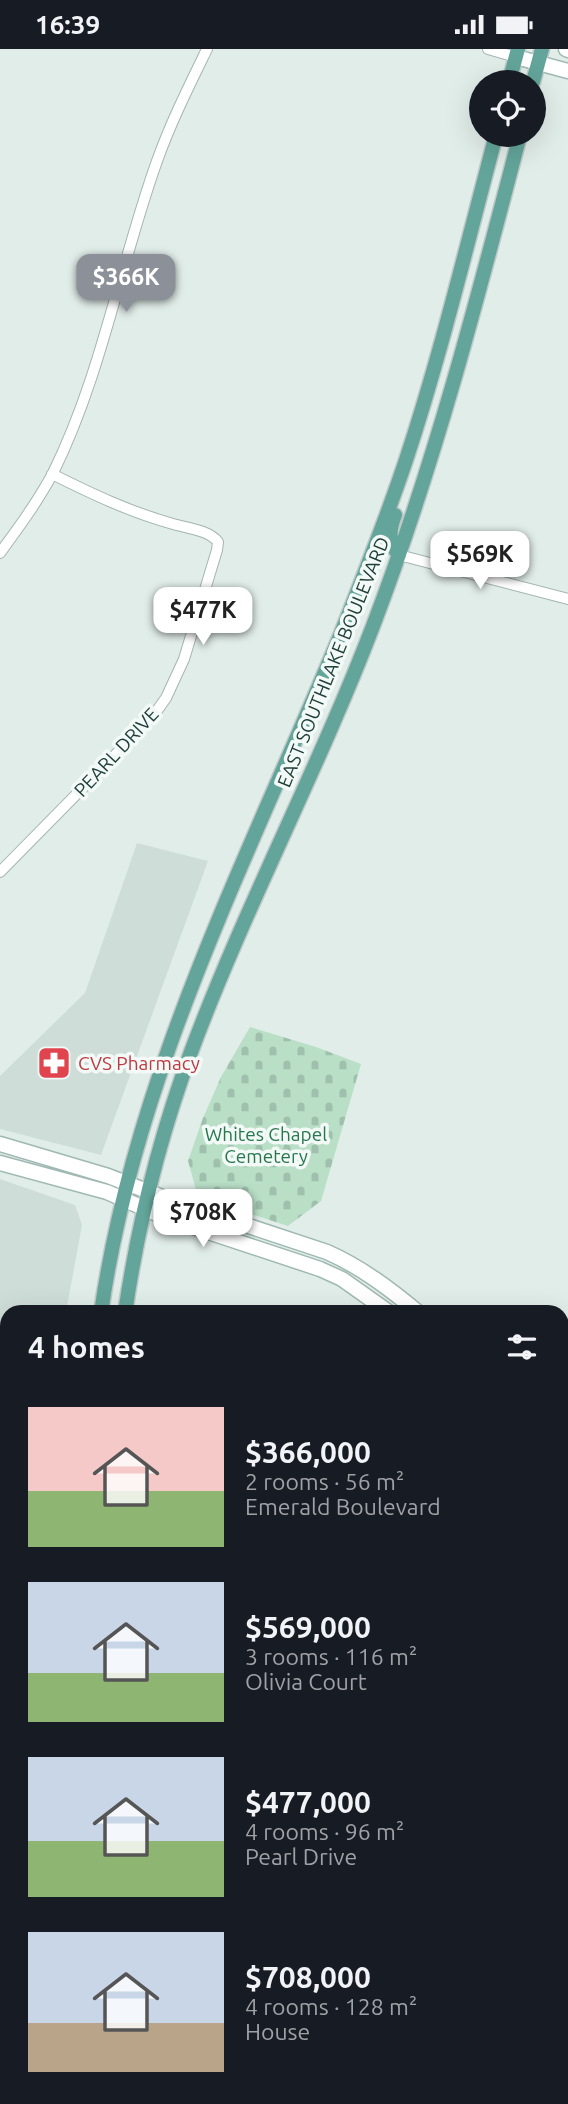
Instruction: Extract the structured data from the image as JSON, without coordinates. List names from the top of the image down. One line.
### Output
{"streets":{"main road":["EAST SOUTHLAKE BOULEVARD"],"street":["PEARL DRIVE"]},"parks":["Whites Chapel Cemetery"],"places":{"pharmacy":["CVS Pharmacy"]},"page":{"status":"16:39","price":["$366K","$569K","$477K","$708K"],"heading":"4 homes","list":[{"name":"$366,000","note":"2 rooms · 56 m² · Emerald Boulevard"},{"name":"$569,000","note":"3 rooms · 116 m² · Olivia Court"},{"name":"$477,000","note":"4 rooms · 96 m² · Pearl Drive"},{"name":"$708,000","note":"4 rooms · 128 m² · House"}]}}
